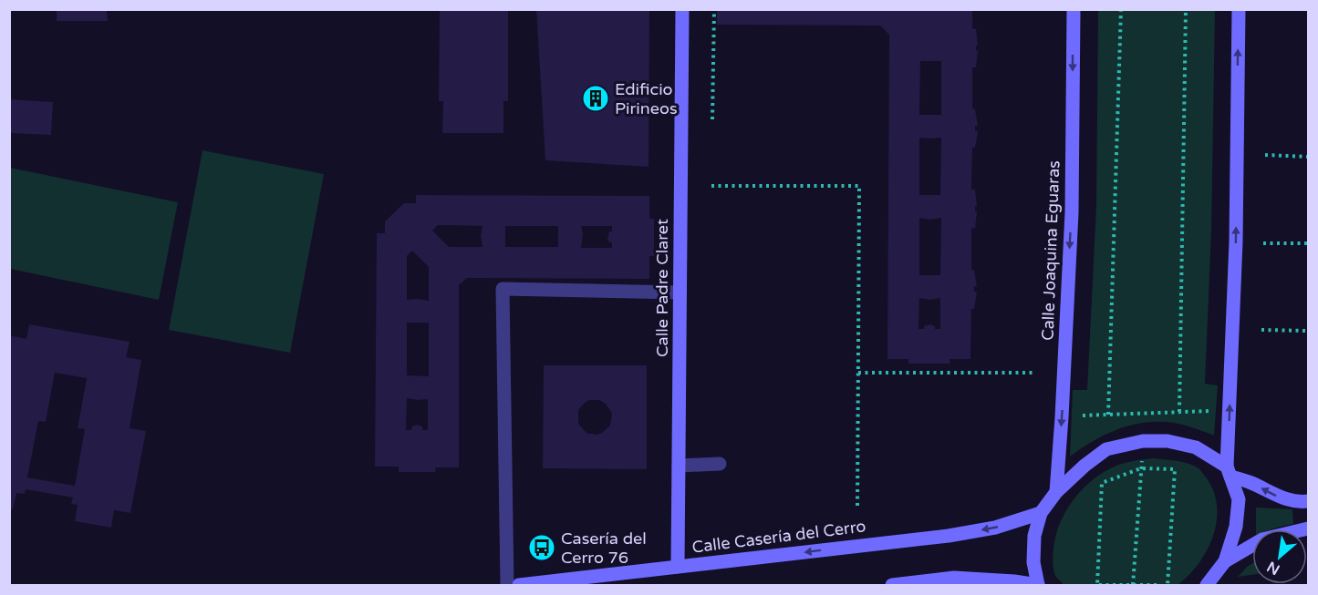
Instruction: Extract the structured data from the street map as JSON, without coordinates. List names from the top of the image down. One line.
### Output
{"streets":{"main road":["Calle Joaquina Eguaras","Calle Padre Claret","Calle Casería del Cerro"]},"crossings":[["Calle Padre Claret","Calle Casería del Cerro"]],"one_way":["Calle Joaquina Eguaras"],"places":{"building":["Edificio Pirineos"],"bus stop":["Casería del Cerro 76"]},"north":"bottom left"}
